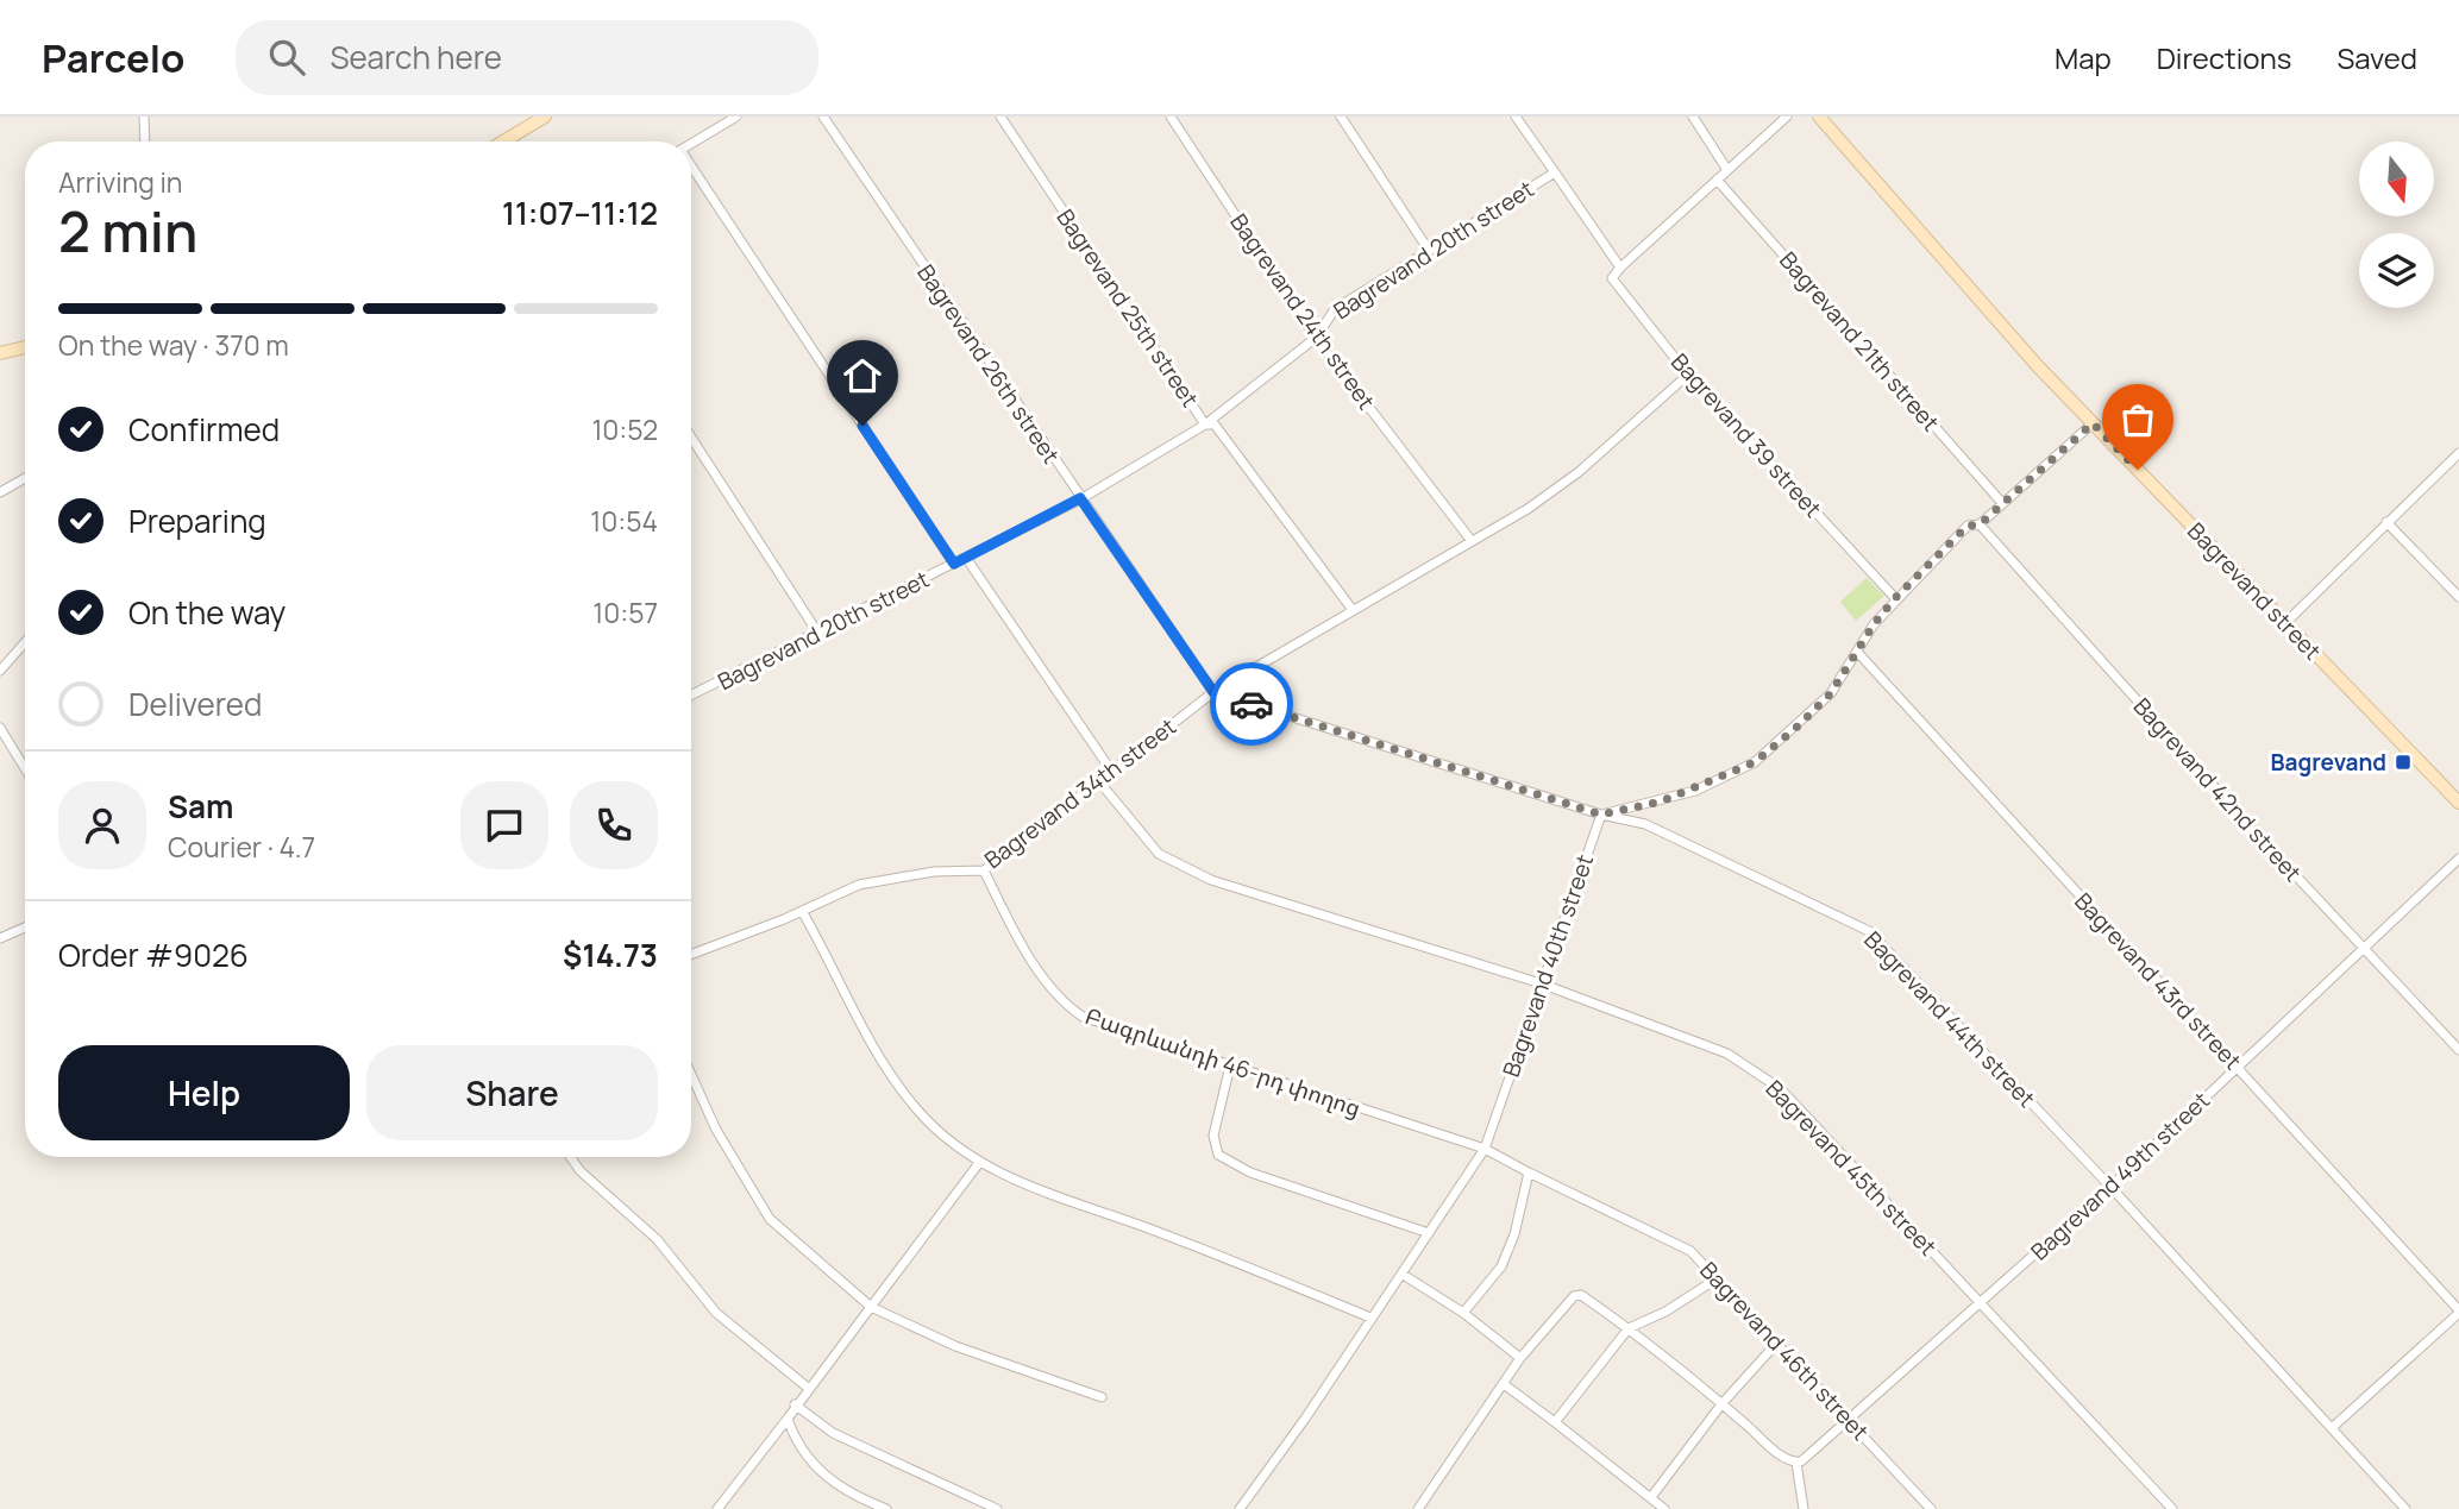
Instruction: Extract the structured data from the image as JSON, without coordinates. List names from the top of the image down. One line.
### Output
{"streets":{"main road":["Bagrevand street"],"street":["Bagrevand 20th street","Bagrevand 25th street","Bagrevand 24th street","Bagrevand 21th street","Bagrevand 26th street","Bagrevand 39 street","Bagrevand 42nd street","Bagrevand 34th street","Bagrevand 40th street","Bagrevand 43rd street","Bagrevand 44th street","Բագրևանդի 46-րդ փողոց","Bagrevand 45th street","Bagrevand 49th street","Bagrevand 46th street"]},"crossings":[["Bagrevand 20th street","Bagrevand 25th street"],["Bagrevand 20th street","Bagrevand 24th street"],["Bagrevand 20th street","Bagrevand 26th street"],["Bagrevand 20th street","Bagrevand 39 street"],["Bagrevand 25th street","Bagrevand 34th street"],["Bagrevand 24th street","Bagrevand 34th street"],["Bagrevand 26th street","Bagrevand 34th street"],["Bagrevand 26th street","Bagrevand 44th street"],["Bagrevand 39 street","Bagrevand 34th street"],["Bagrevand 42nd street","Bagrevand 49th street"],["Bagrevand 34th street","Bagrevand 44th street"],["Bagrevand 34th street","Բագրևանդի 46-րդ փողոց"],["Bagrevand 34th street","Bagrevand 45th street"],["Bagrevand 40th street","Bagrevand 44th street"],["Bagrevand 40th street","Բագրևանդի 46-րդ փողոց"],["Bagrevand 40th street","Bagrevand 45th street"],["Bagrevand 43rd street","Bagrevand 49th street"],["Bagrevand 44th street","Bagrevand 49th street"],["Bagrevand 45th street","Bagrevand 49th street"],["Bagrevand 49th street","Bagrevand 46th street"]],"places":{"transit":["Bagrevand"]},"north":"bottom","page":{"header":"Parcelo","search":"Search here","nav":["Map","Directions","Saved"],"heading":["2 min","Arriving in","11:07–11:12"],"panel":["Sam","Courier · 4.7","Order #9026","$14.73"],"bar":"On the way · 370 m","list":[["Confirmed","10:52"],["Preparing","10:54"],["On the way","10:57"],"Delivered"],"buttons":["Help","Share"]}}
